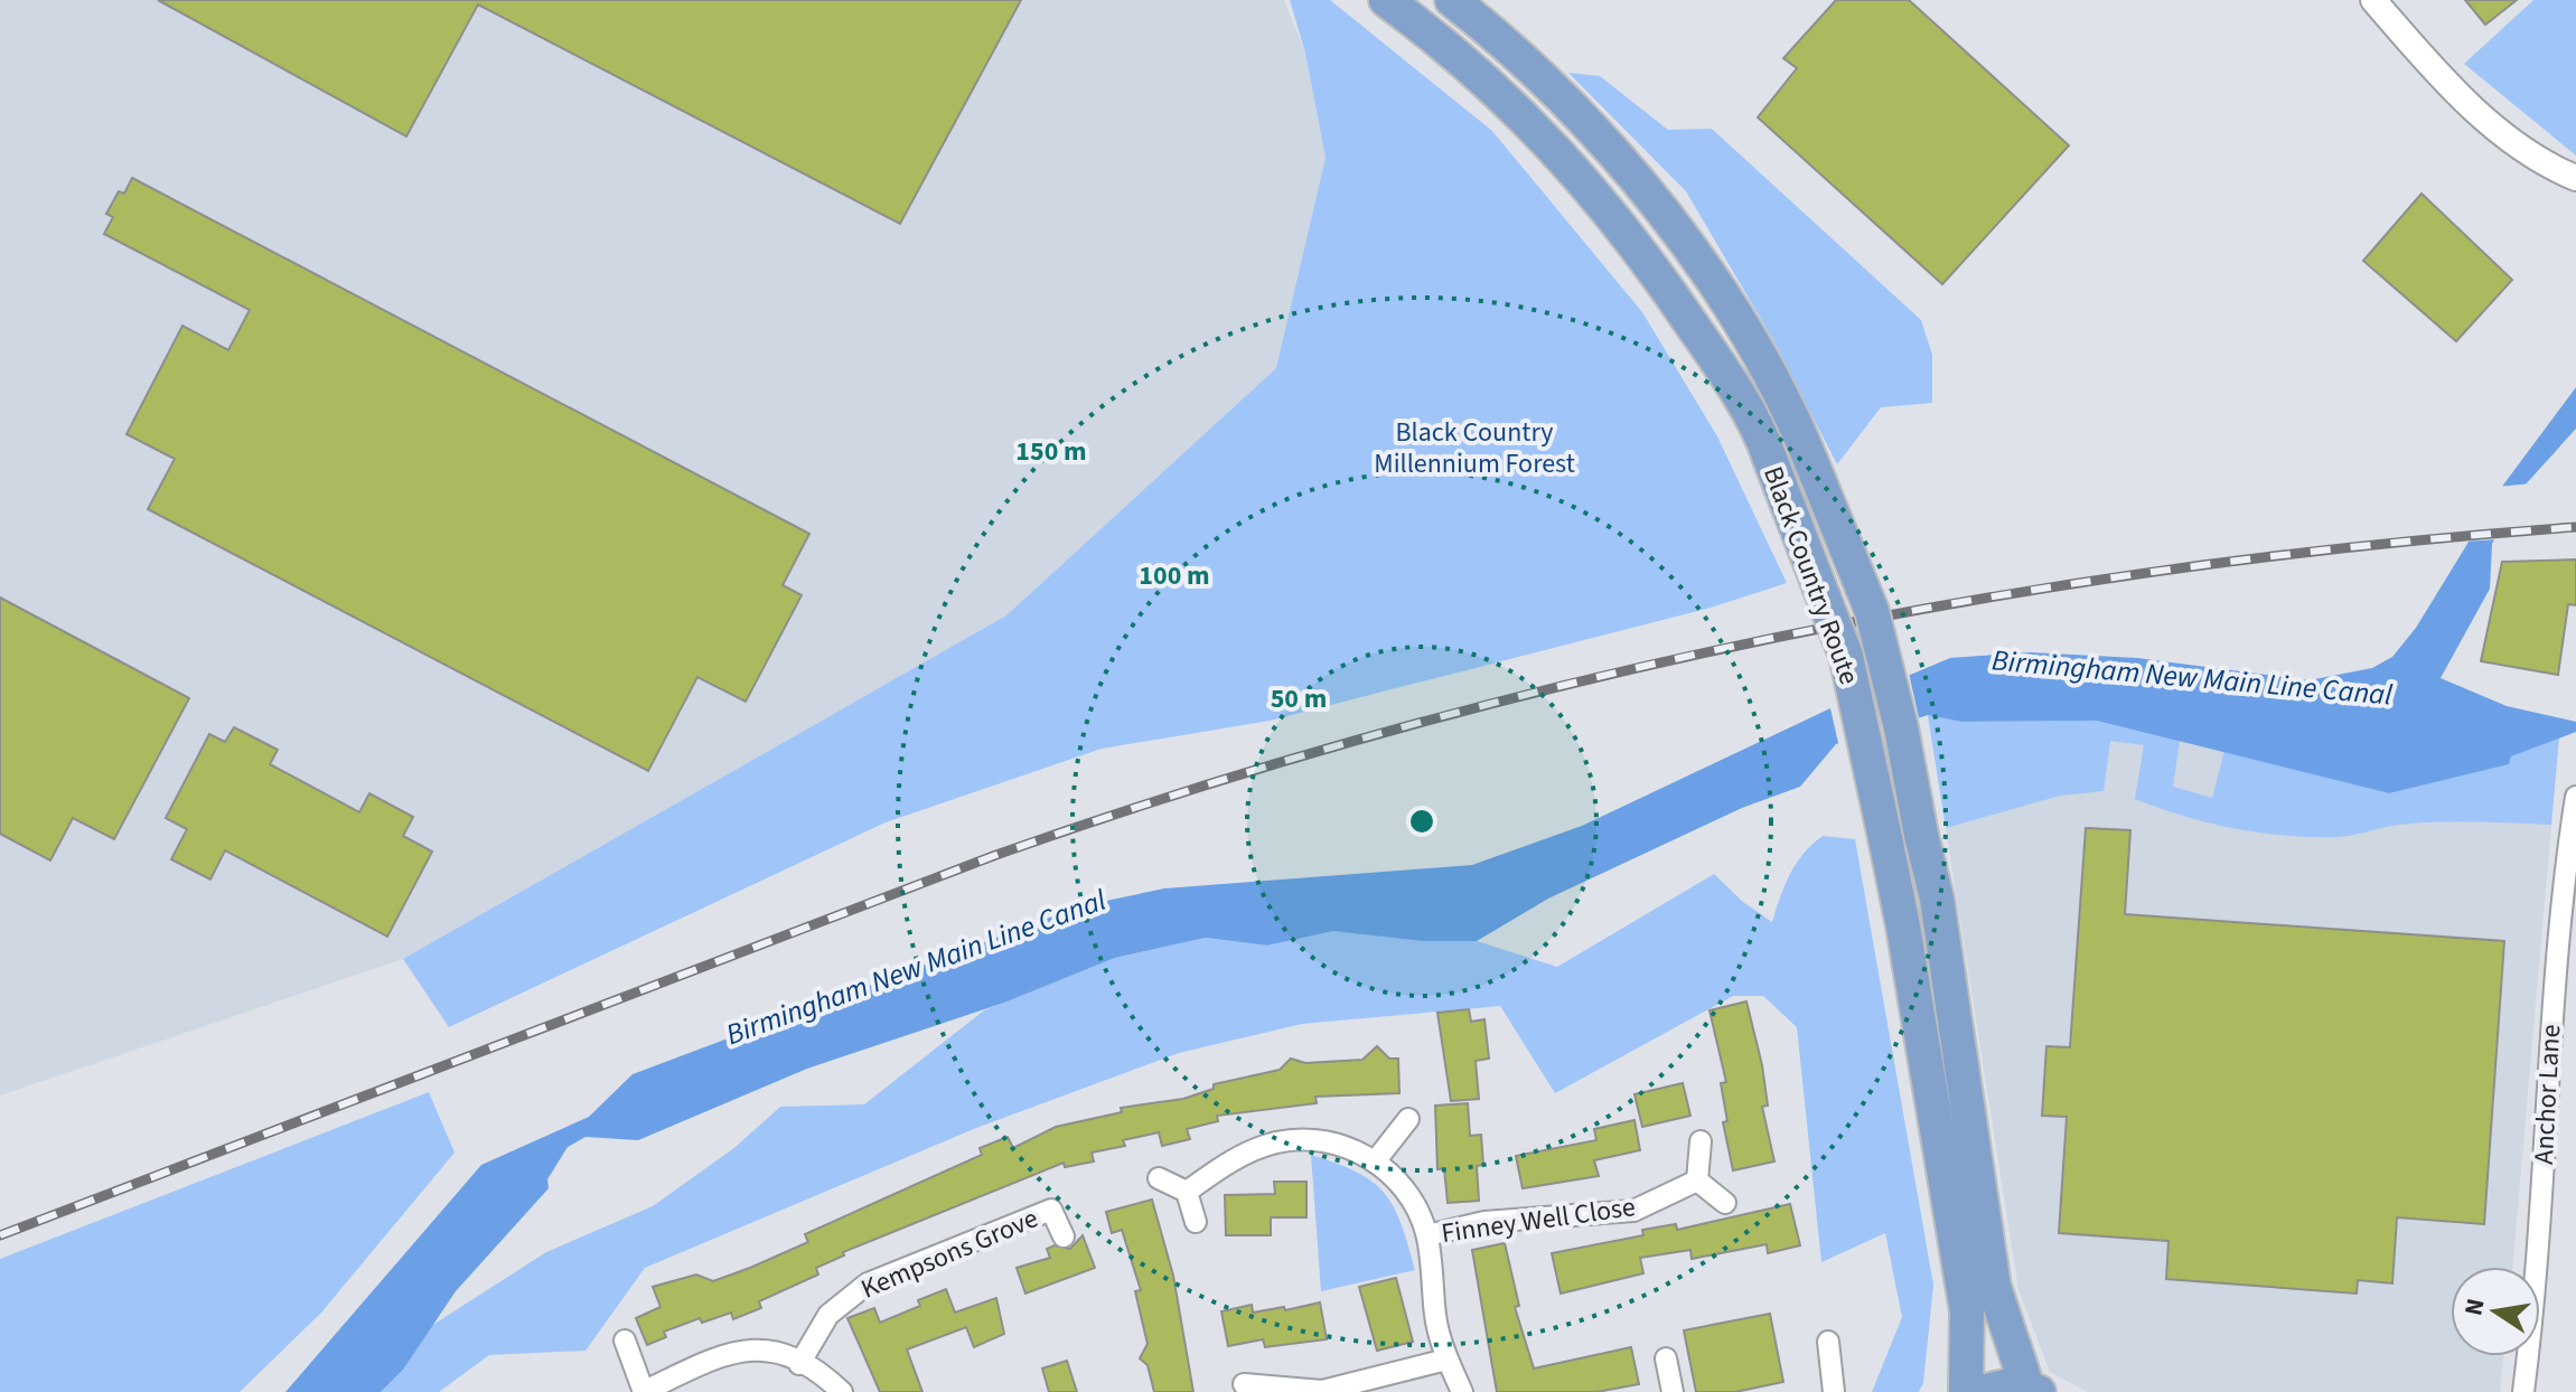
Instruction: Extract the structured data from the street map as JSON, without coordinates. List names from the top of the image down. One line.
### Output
{"streets":{"highway":["Black Country Route"],"street":["Anchor Lane","Finney Well Close","Kempsons Grove"]},"water":["Birmingham New Main Line Canal"],"parks":["Black Country Millennium Forest"],"north":"left","rings":["150 m","100 m","50 m"]}
